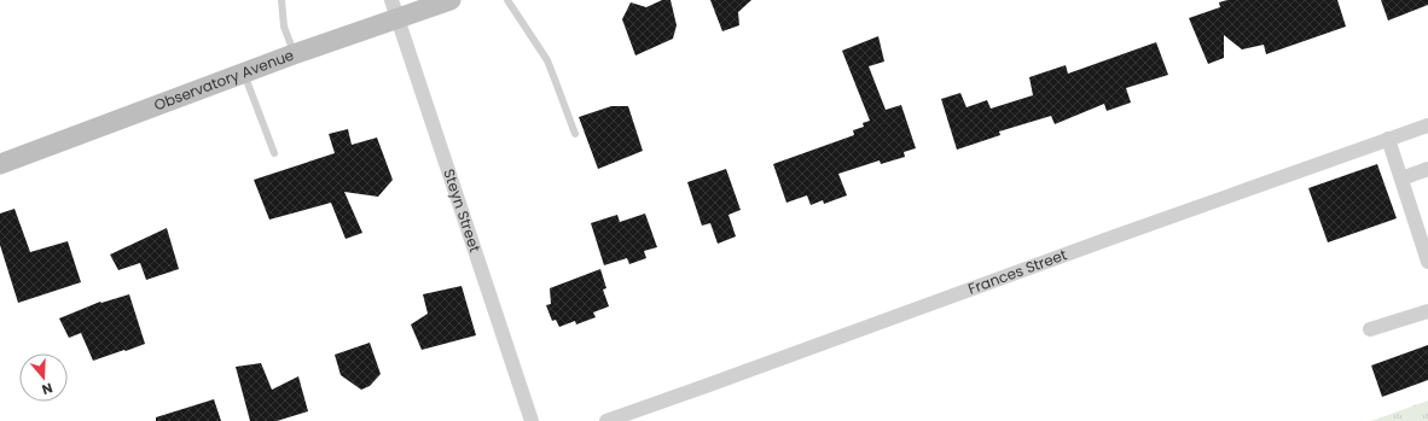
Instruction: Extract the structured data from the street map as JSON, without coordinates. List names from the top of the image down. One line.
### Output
{"streets":{"main road":["Observatory Avenue"],"street":["Steyn Street","Frances Street"]},"crossings":[["Observatory Avenue","Steyn Street"]],"north":"bottom"}
